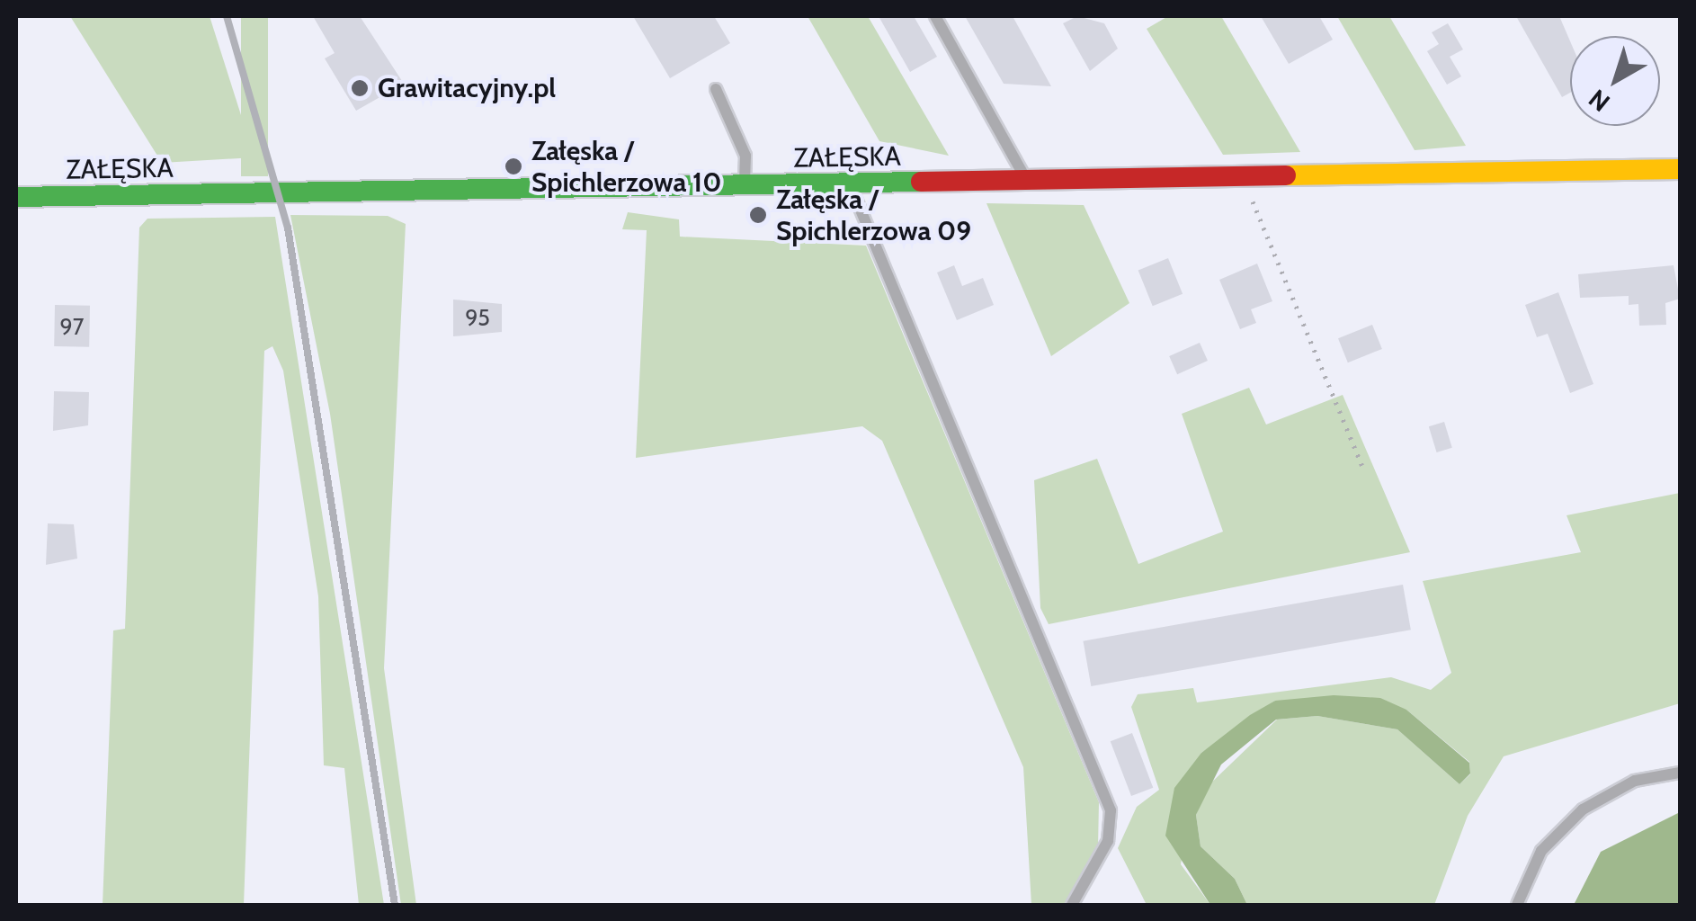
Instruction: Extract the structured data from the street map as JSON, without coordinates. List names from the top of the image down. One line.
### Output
{"streets":{"street":["ZAŁĘSKA"]},"places":["Grawitacyjny.pl","Załęska / Spichlerzowa 10","Załęska / Spichlerzowa 09"],"house_numbers":["95","97"],"north":"bottom left"}
